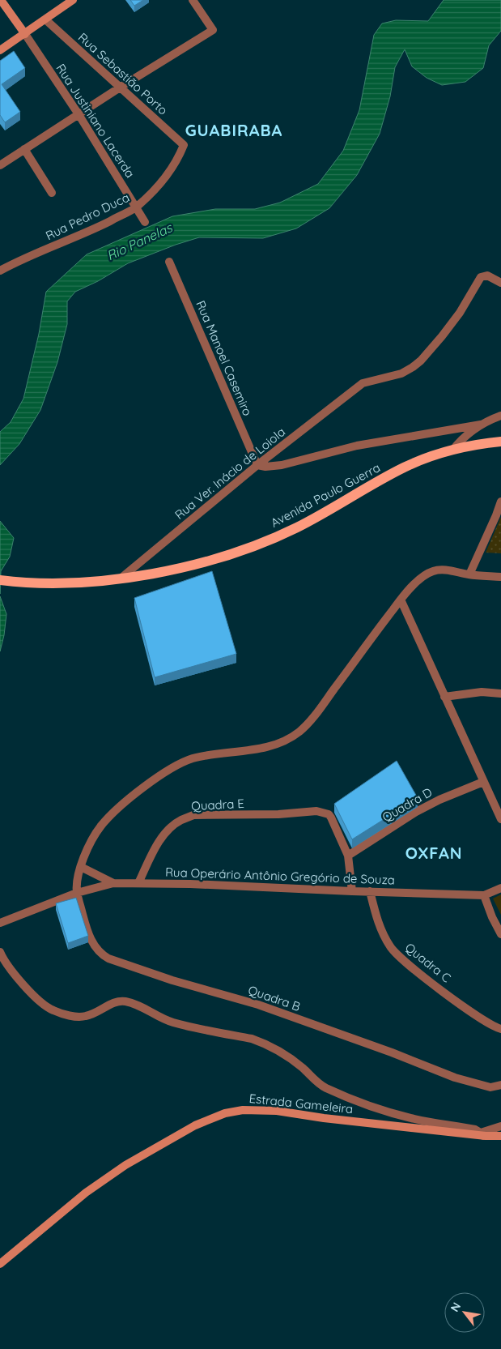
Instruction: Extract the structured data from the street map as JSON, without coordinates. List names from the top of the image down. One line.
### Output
{"streets":{"main road":["Avenida Paulo Guerra"],"street":["Rua Sebastião Porto","Rua Justiniano Lacerda","Rua Pedro Duca","Rua Manoel Casemiro","Rua Ver. Inácio de Loiola","Quadra E","Quadra D","Rua Operário Antônio Gregório de Souza","Quadra C","Quadra B","Estrada Gameleira"]},"crossings":[["Rua Sebastião Porto","Rua Pedro Duca"],["Rua Justiniano Lacerda","Rua Pedro Duca"],["Rua Manoel Casemiro","Rua Ver. Inácio de Loiola"],["Rua Ver. Inácio de Loiola","Avenida Paulo Guerra"],["Quadra E","Quadra D"],["Quadra E","Rua Operário Antônio Gregório de Souza"],["Rua Operário Antônio Gregório de Souza","Quadra C"],["Rua Operário Antônio Gregório de Souza","Quadra B"]],"districts":["GUABIRABA","OXFAN"],"water":["Rio Panelas"],"north":"top left"}
